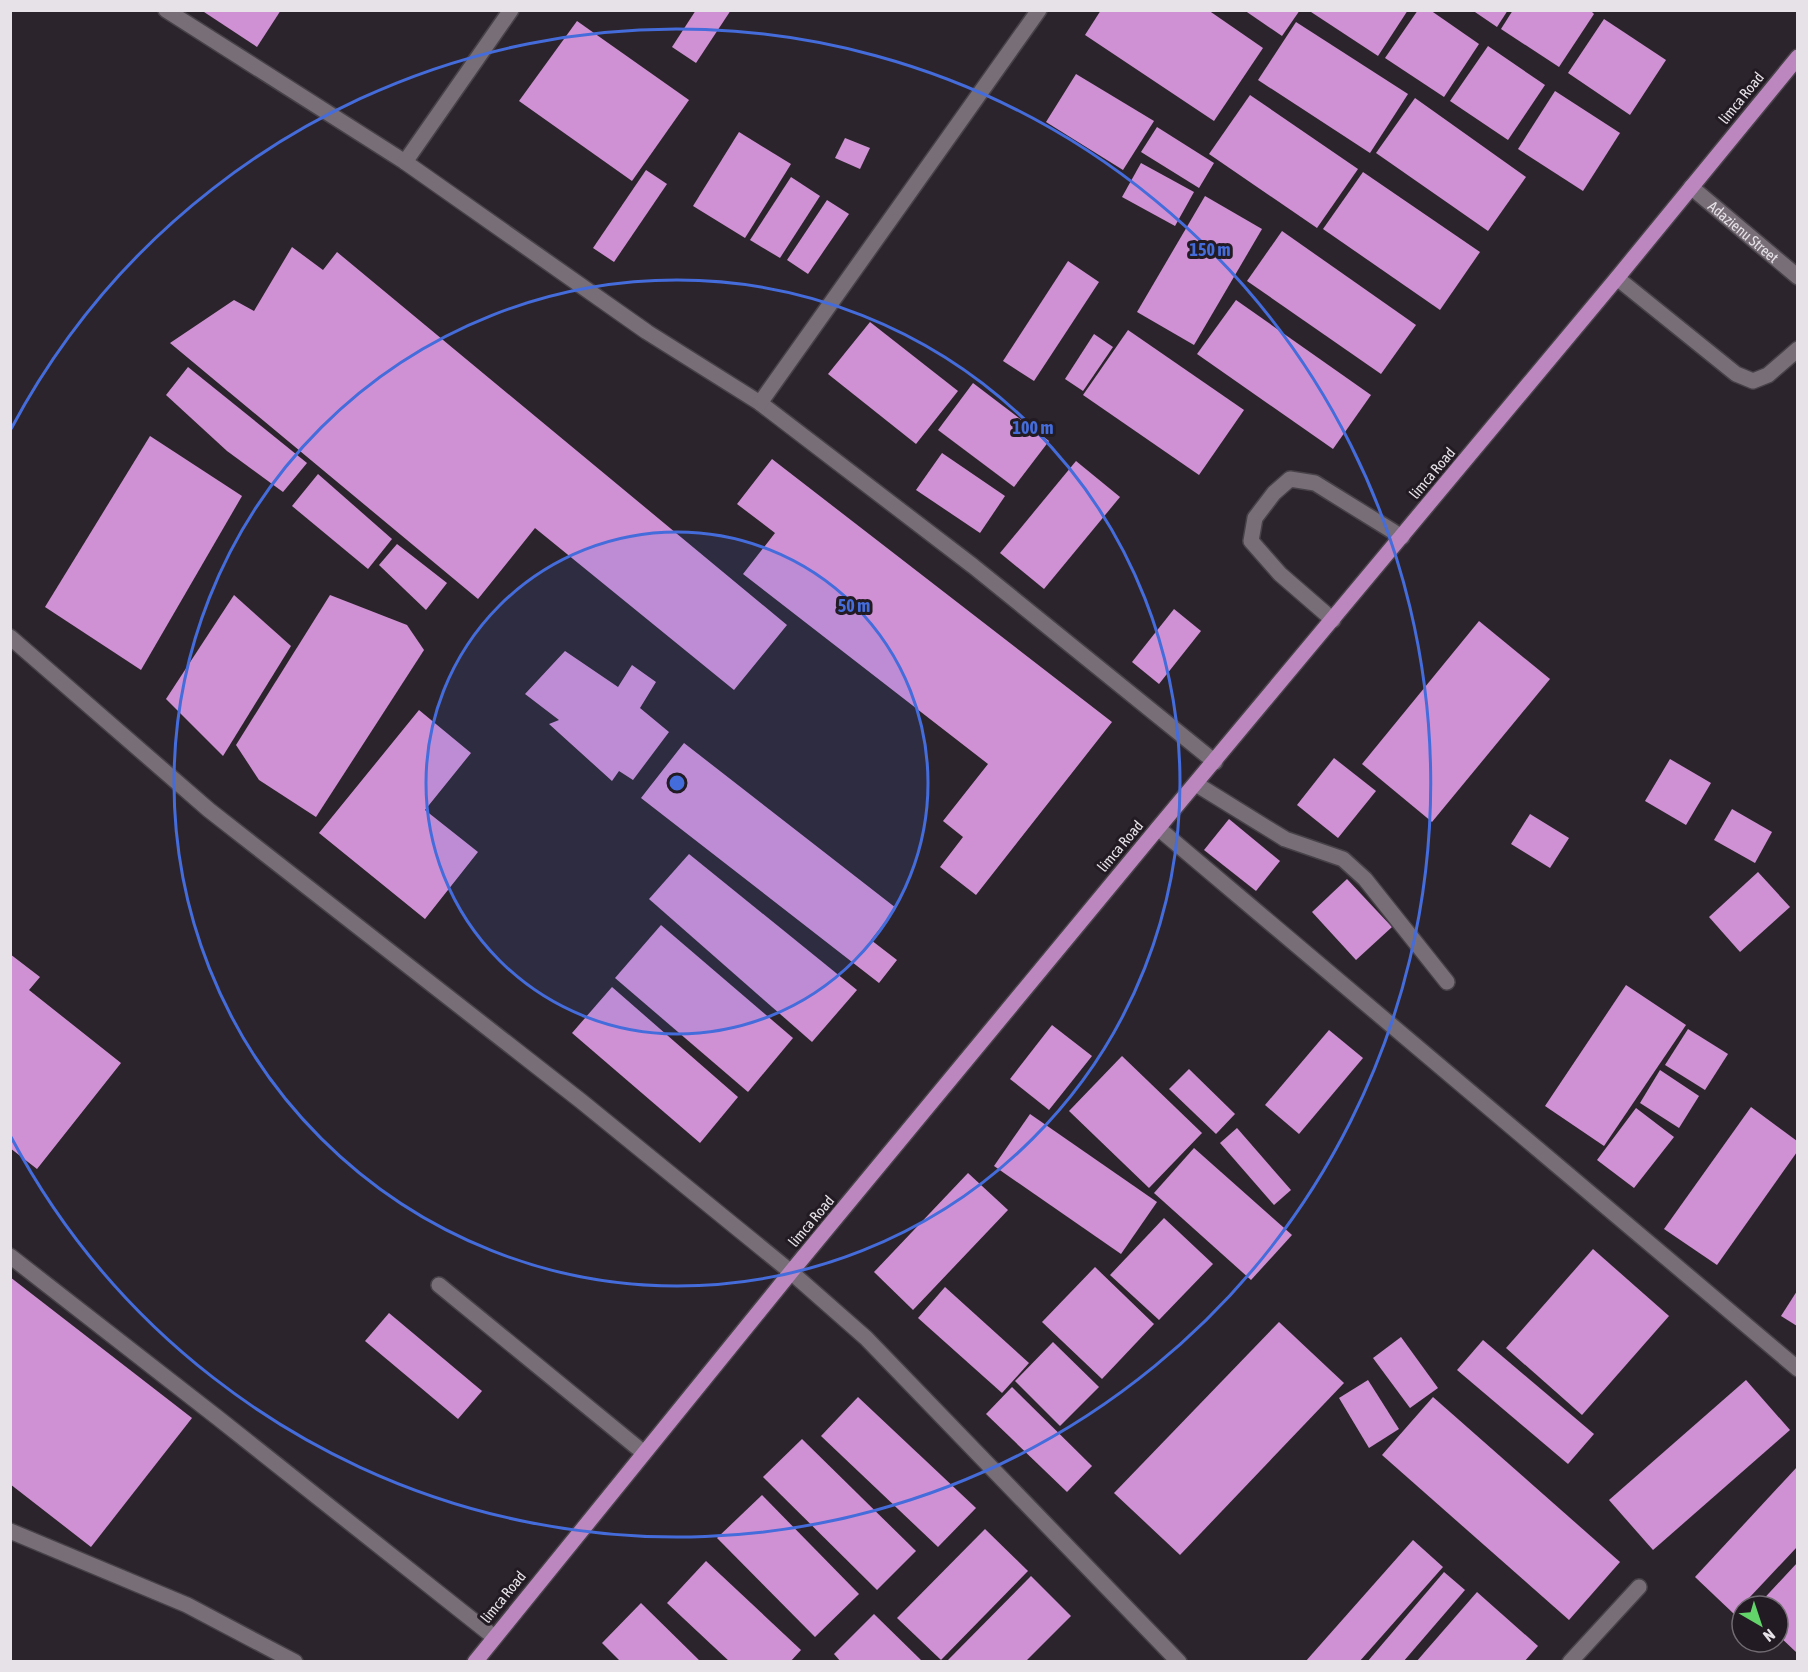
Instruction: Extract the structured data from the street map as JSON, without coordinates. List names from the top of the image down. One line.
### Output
{"streets":{"main road":["limca Road"],"street":["Adazienu Street"]},"crossings":[["limca Road","Adazienu Street"]],"north":"bottom right","rings":["150 m","100 m","50 m"]}
